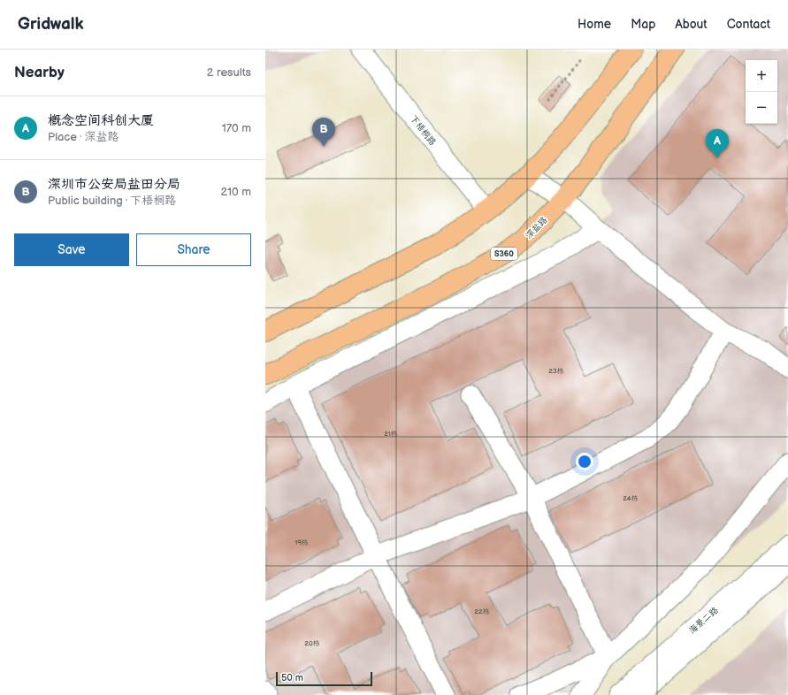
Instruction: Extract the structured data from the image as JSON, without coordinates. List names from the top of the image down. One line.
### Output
{"streets":{"main road":["深盐路","S360"],"street":["下梧桐路","海景二路"]},"house_numbers":["23栋","21栋","24栋","19栋","22栋","20栋"],"scale_bar":"50 m","page":{"header":"Gridwalk","nav":["Home","Map","About","Contact"],"heading":["Nearby","2 results"],"map_buttons":["+","−"],"list":[{"mark":"A","name":"概念空间科创大厦","note":"Place · 深盐路","value":"170 m"},{"mark":"B","name":"深圳市公安局盐田分局","note":"Public building · 下梧桐路","value":"210 m"}],"pins":["B","A"],"buttons":["Save","Share"],"scale":"50 m"}}
